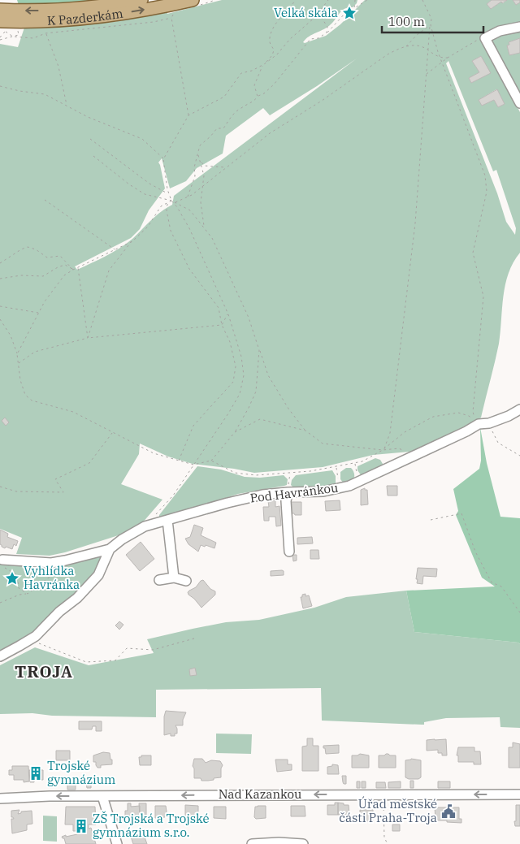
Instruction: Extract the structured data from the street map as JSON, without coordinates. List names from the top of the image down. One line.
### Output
{"streets":{"main road":["K Pazderkám"],"street":["Pod Havránkou","Nad Kazankou"]},"one_way":["Nad Kazankou"],"districts":["TROJA"],"places":{"place":["Velká skála","Vyhlídka Havránka"],"building":["Trojské gymnázium","ZŠ Trojská a Trojské gymnázium s.r.o."],"public building":["Úřad městské části Praha-Troja"]},"scale_bar":"100 m"}
